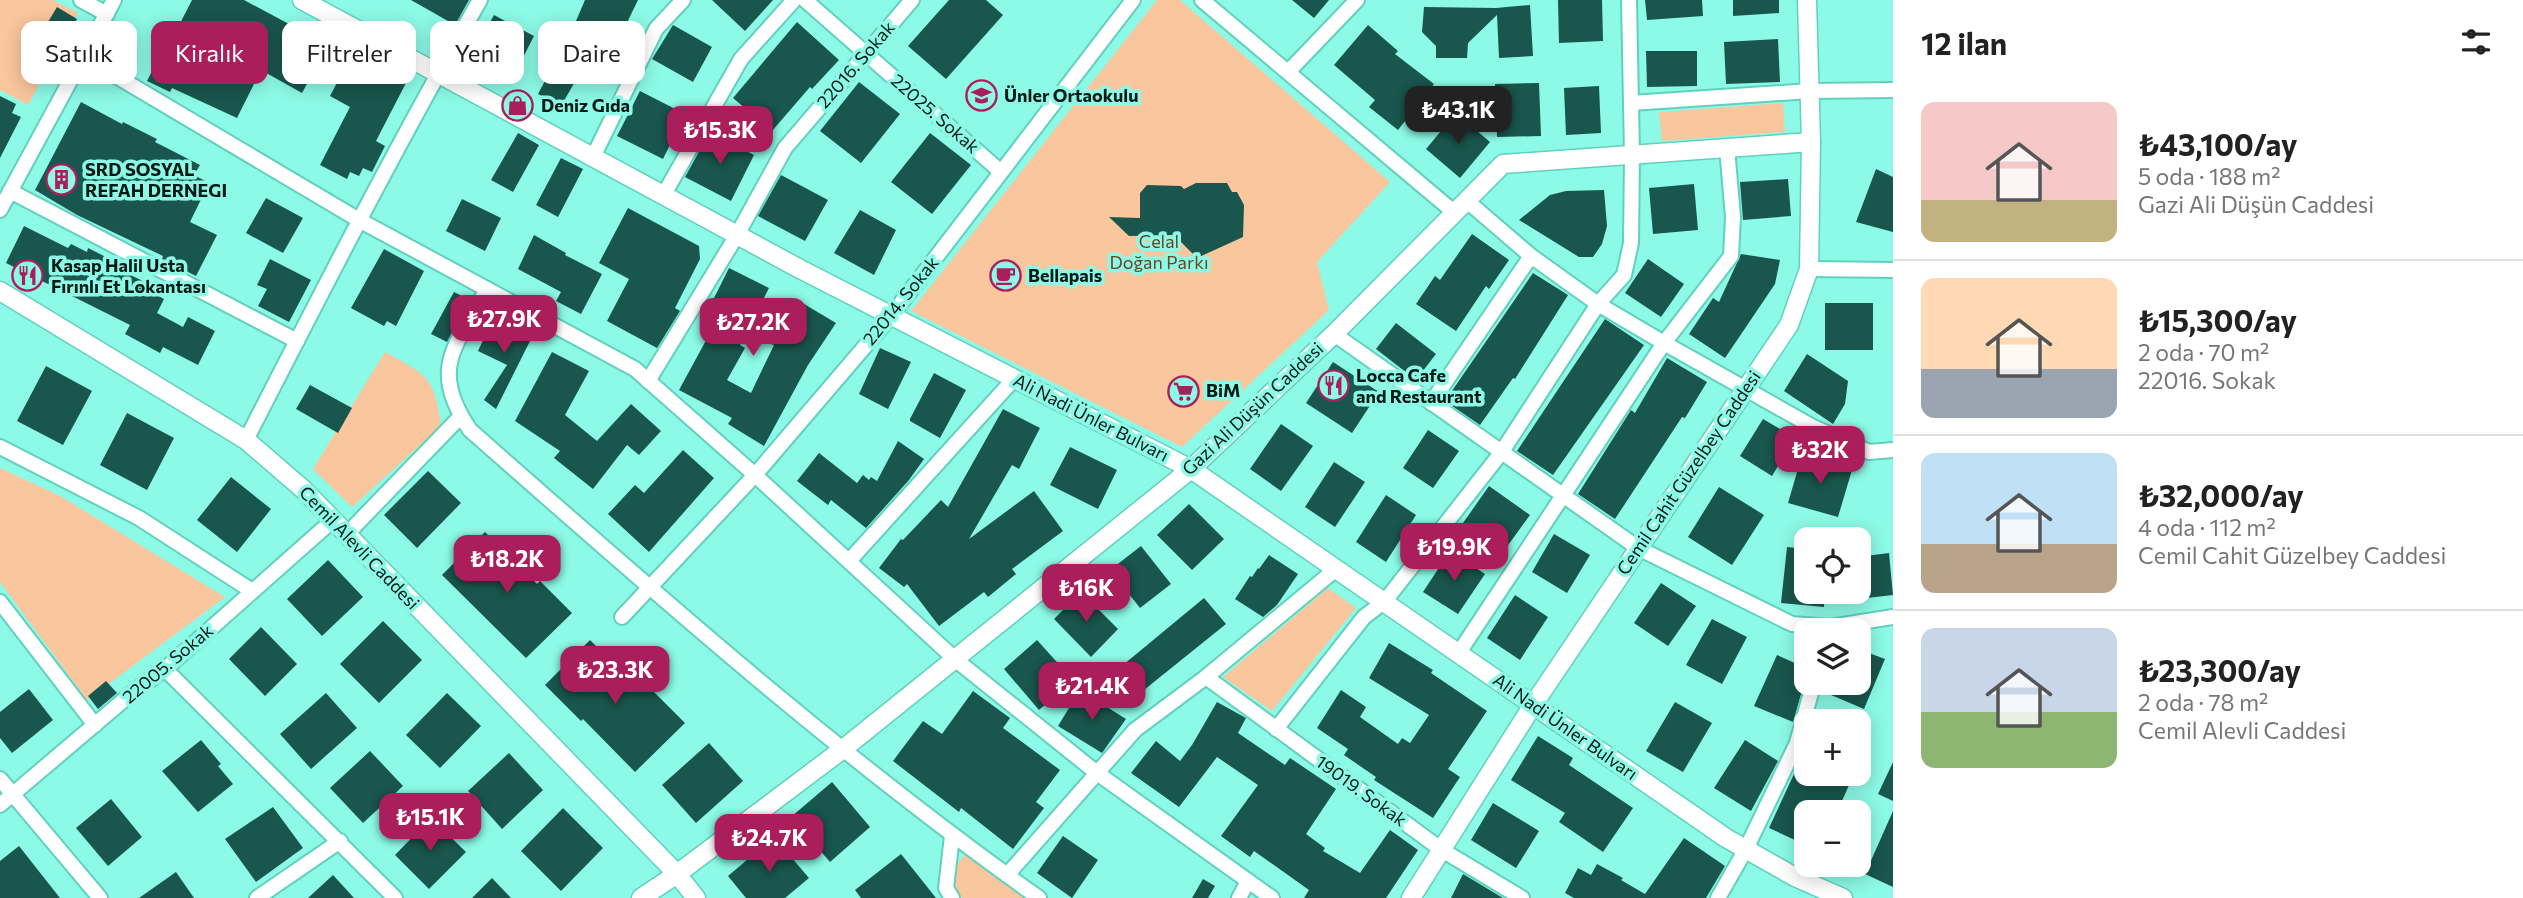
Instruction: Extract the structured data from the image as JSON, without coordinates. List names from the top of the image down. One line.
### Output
{"streets":{"street":["22016. Sokak","22025. Sokak","22014. Sokak","Gazi Ali Düşün Caddesi","Ali Nadi Ünler Bulvarı","Cemil Cahit Güzelbey Caddesi","Cemil Alevli Caddesi","22005. Sokak","19019. Sokak"]},"crossings":[["22016. Sokak","22025. Sokak"],["22016. Sokak","Ali Nadi Ünler Bulvarı"],["22025. Sokak","22014. Sokak"],["22014. Sokak","Ali Nadi Ünler Bulvarı"],["Gazi Ali Düşün Caddesi","Ali Nadi Ünler Bulvarı"],["Gazi Ali Düşün Caddesi","Cemil Cahit Güzelbey Caddesi"],["Gazi Ali Düşün Caddesi","Cemil Alevli Caddesi"],["Ali Nadi Ünler Bulvarı","Cemil Cahit Güzelbey Caddesi"],["Cemil Cahit Güzelbey Caddesi","19019. Sokak"],["Cemil Alevli Caddesi","22005. Sokak"]],"parks":["Celal Doğan Parkı"],"places":{"school or university":["Ünler Ortaokulu"],"shop":["Deniz Gıda"],"building":["SRD SOSYAL REFAH DERNEGI"],"restaurant":["Kasap Halil Usta Fırınlı Et Lokantası","Locca Cafe and Restaurant"],"cafe":["Bellapais"],"supermarket":["BiM"]},"page":{"heading":"12 ilan","chip":["Satılık","Kiralık","Filtreler","Yeni","Daire"],"list":[{"name":"₺43,100/ay","note":"5 oda · 188 m² · Gazi Ali Düşün Caddesi"},{"name":"₺15,300/ay","note":"2 oda · 70 m² · 22016. Sokak"},{"name":"₺32,000/ay","note":"4 oda · 112 m² · Cemil Cahit Güzelbey Caddesi"},{"name":"₺23,300/ay","note":"2 oda · 78 m² · Cemil Alevli Caddesi"}],"price":["₺43.1K","₺15.3K","₺27.9K","₺27.2K","₺32K","₺19.9K","₺18.2K","₺16K","₺23.3K","₺21.4K","₺15.1K","₺24.7K"],"map_buttons":["+","−"]}}
